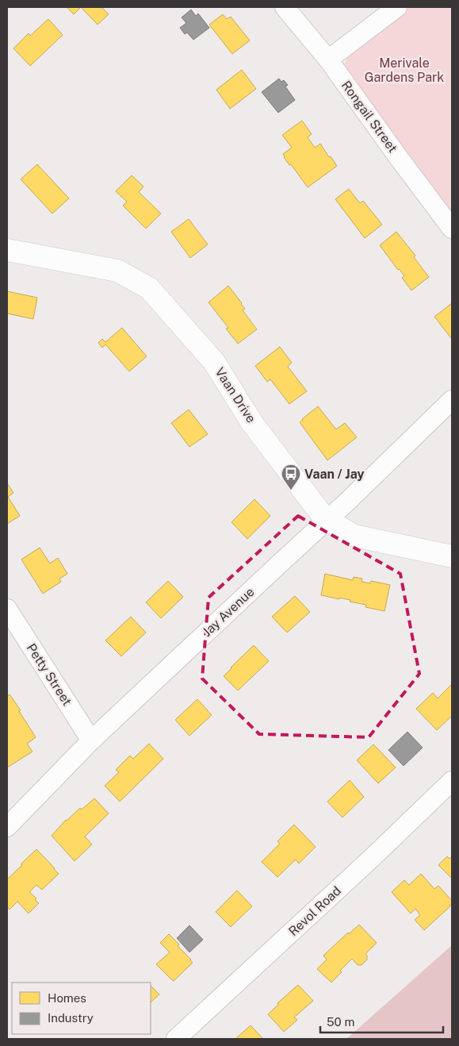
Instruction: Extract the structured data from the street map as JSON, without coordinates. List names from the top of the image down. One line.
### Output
{"streets":{"street":["Rongail Street","Vaan Drive","Jay Avenue","Petty Street","Revol Road"]},"crossings":[["Vaan Drive","Jay Avenue"],["Jay Avenue","Petty Street"]],"parks":["Merivale Gardens Park"],"places":{"bus stop":["Vaan / Jay"]},"legend":["Homes","Industry"],"scale_bar":"50 m"}
